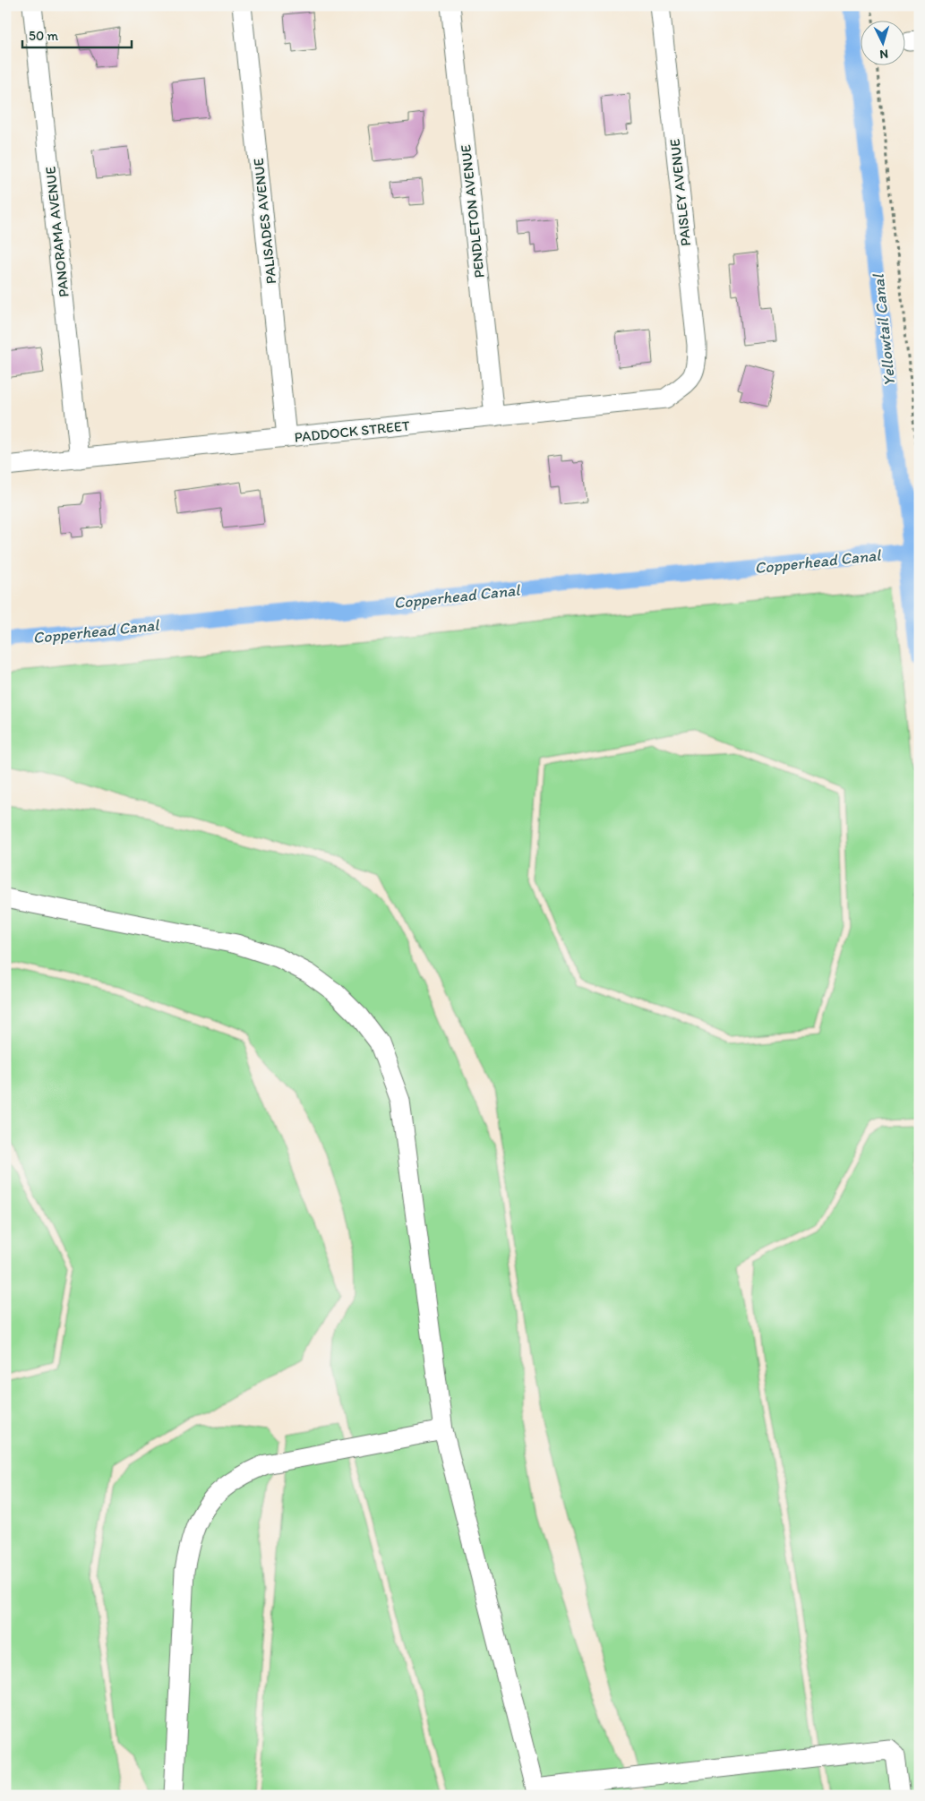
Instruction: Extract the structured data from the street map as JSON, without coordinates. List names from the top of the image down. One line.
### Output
{"streets":{"street":["PAISLEY AVENUE","PENDLETON AVENUE","PALISADES AVENUE","PANORAMA AVENUE","PADDOCK STREET"]},"crossings":[["PAISLEY AVENUE","PADDOCK STREET"],["PENDLETON AVENUE","PADDOCK STREET"],["PALISADES AVENUE","PADDOCK STREET"],["PANORAMA AVENUE","PADDOCK STREET"]],"water":["Yellowtail Canal","Copperhead Canal"],"scale_bar":"50 m","north":"bottom"}
